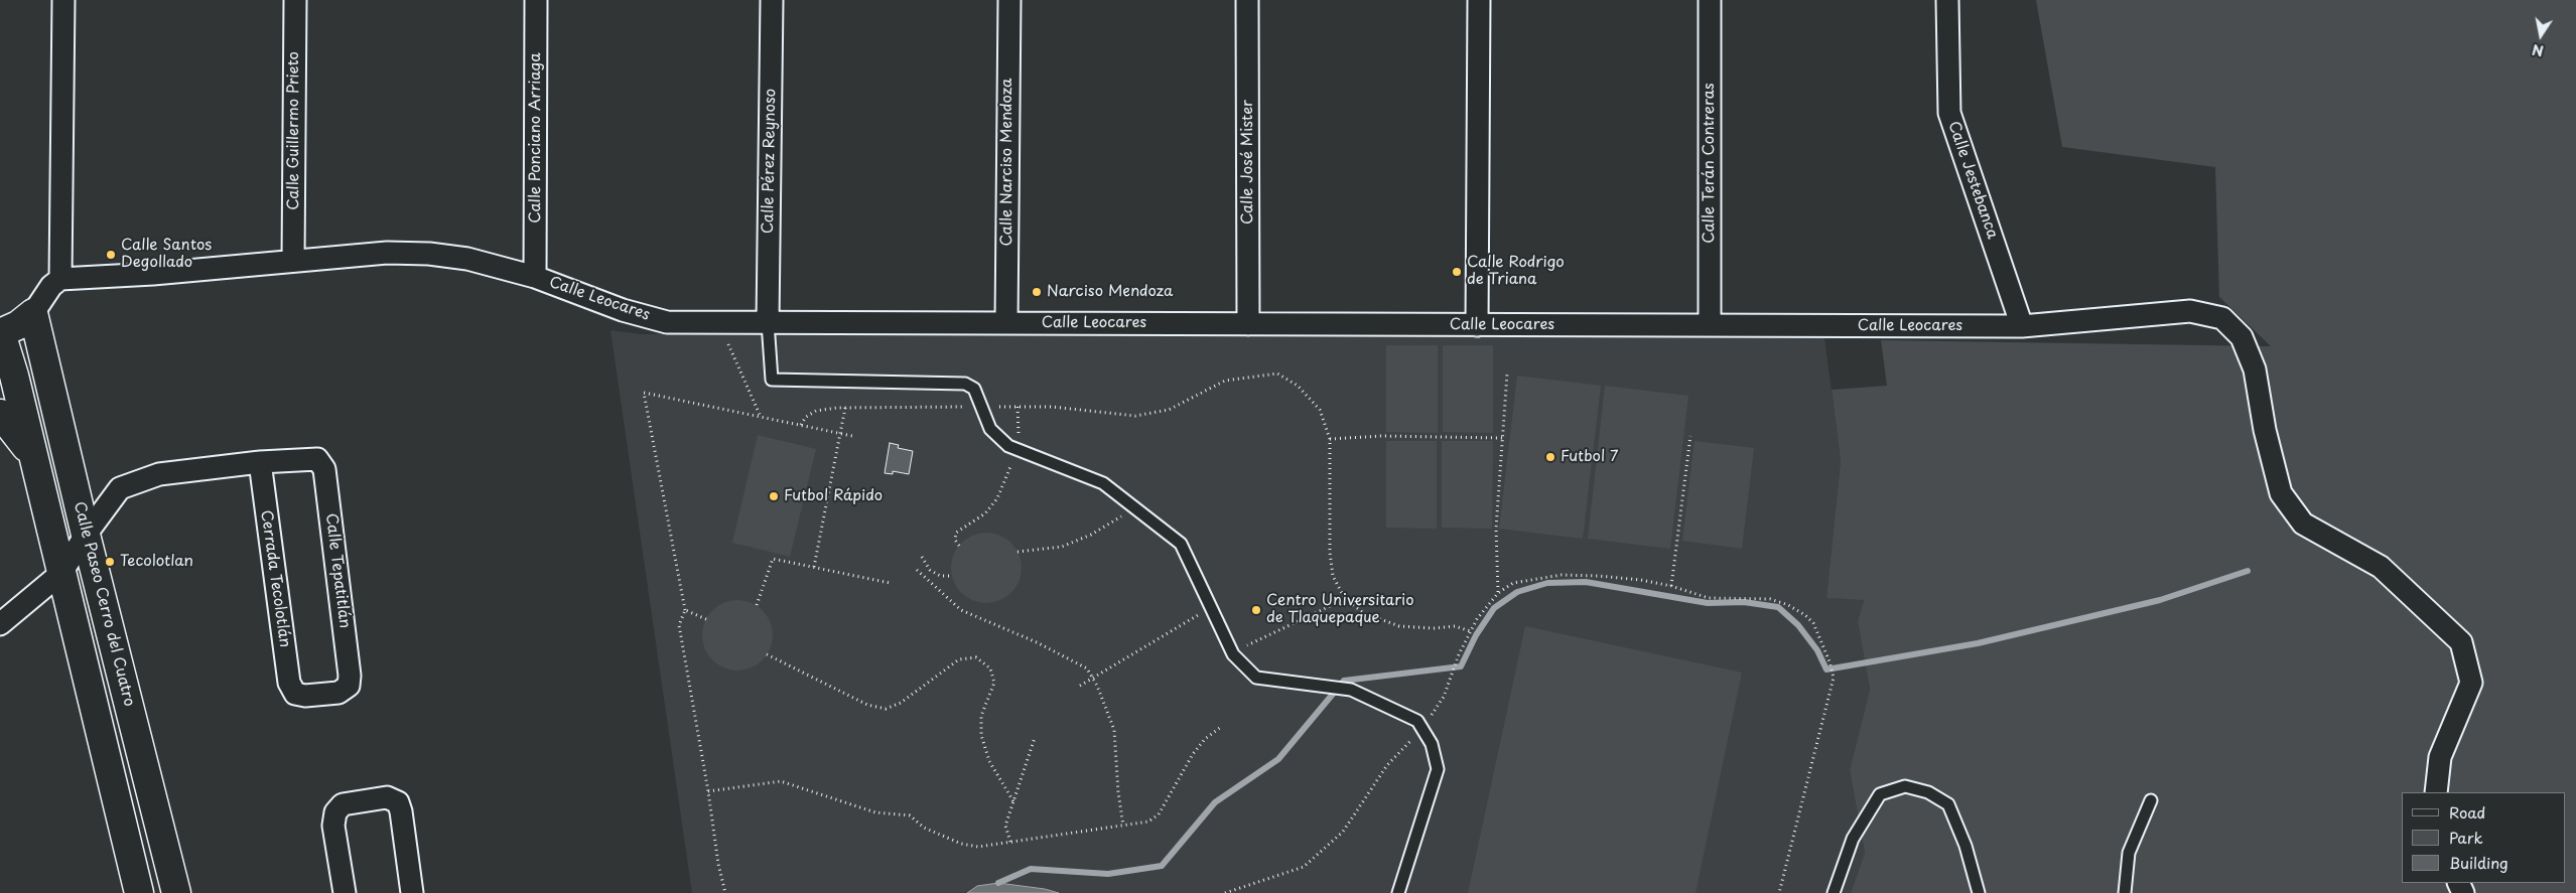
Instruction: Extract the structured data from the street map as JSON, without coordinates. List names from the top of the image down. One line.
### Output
{"streets":{"street":["Calle Guillermo Prieto","Calle Ponciano Arriaga","Calle Pérez Reynoso","Calle Narciso Mendoza","Calle José Mister","Calle Terán Contreras","Calle Jestebanca","Calle Leocares","Calle Tepatitlán","Cerrada Tecolotlán","Calle Paseo Cerro del Cuatro"]},"crossings":[["Calle Guillermo Prieto","Calle Leocares"],["Calle Ponciano Arriaga","Calle Leocares"],["Calle Pérez Reynoso","Calle Leocares"],["Calle Narciso Mendoza","Calle Leocares"],["Calle José Mister","Calle Leocares"],["Calle Terán Contreras","Calle Leocares"],["Calle Jestebanca","Calle Leocares"],["Calle Tepatitlán","Cerrada Tecolotlán"]],"places":["Calle Santos Degollado","Calle Rodrigo de Triana","Narciso Mendoza","Futbol 7","Futbol Rápido","Tecolotlan","Centro Universitario de Tlaquepaque"],"legend":["Road","Park","Building"],"north":"bottom"}
